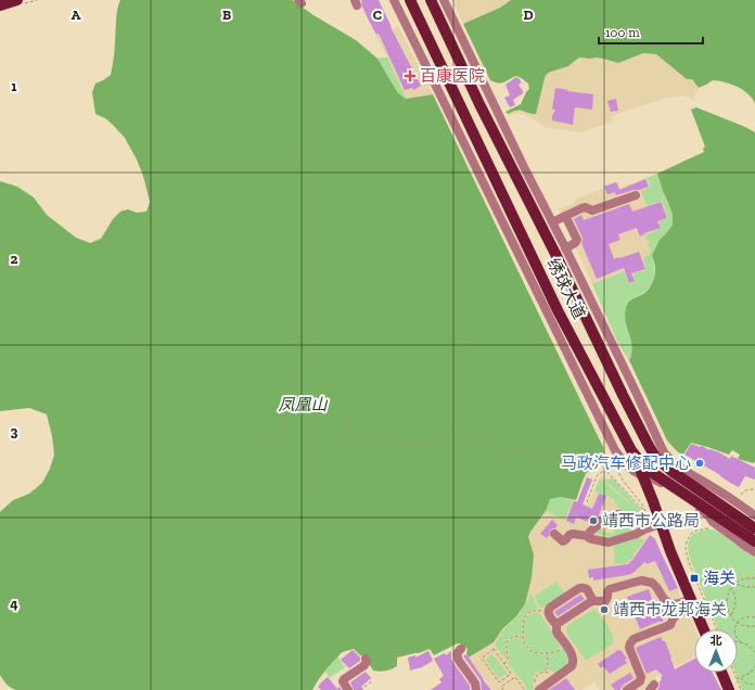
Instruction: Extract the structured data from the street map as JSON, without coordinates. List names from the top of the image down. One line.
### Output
{"streets":{"main road":["绣球大道"]},"parks":["凤凰山"],"places":{"health":["百康医院"],"other":["马政汽车修配中心","靖西市公路局","靖西市龙邦海关"],"transit":["海关"]},"scale_bar":"100 m","north":"top","grid":{"columns":["A","B","C","D"],"rows":["1","2","3","4"]}}
